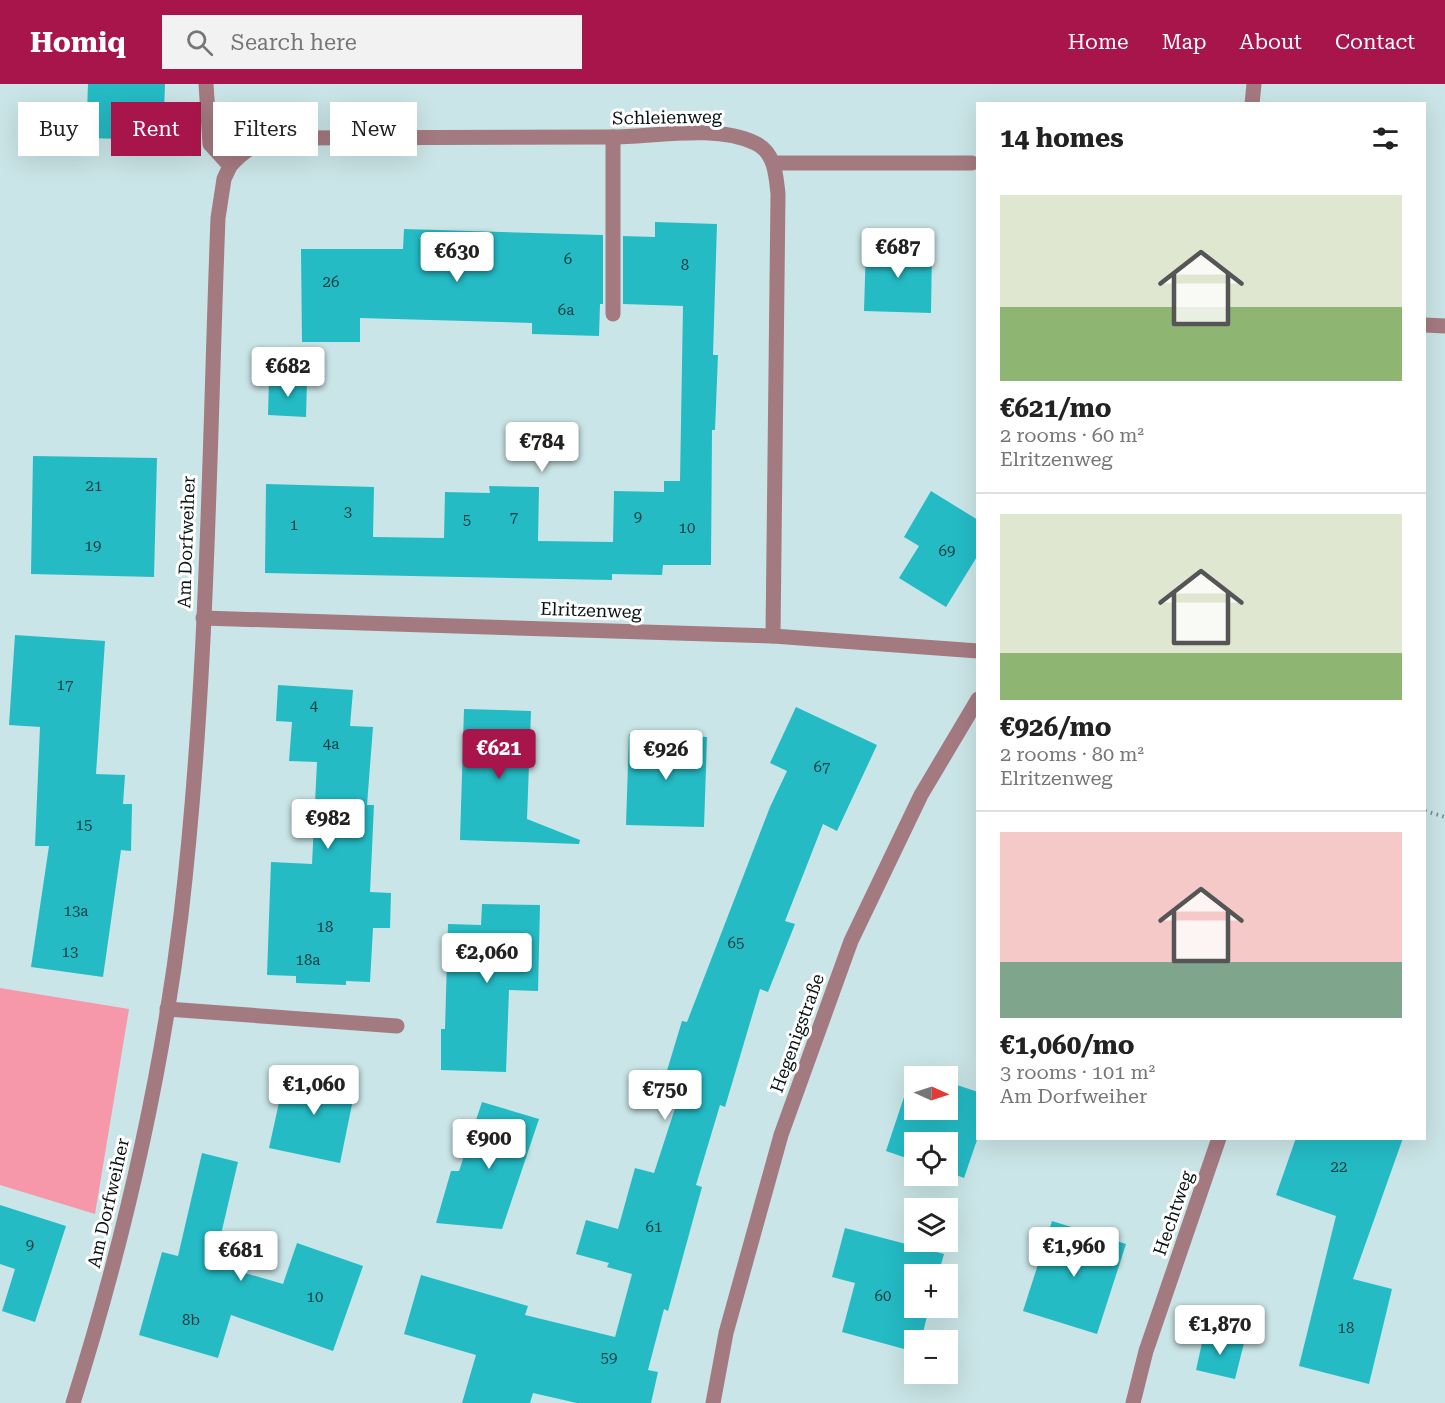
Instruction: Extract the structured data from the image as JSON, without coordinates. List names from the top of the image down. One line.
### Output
{"streets":{"street":["Schleienweg","Am Dorfweiher","Elritzenweg","Hegenigstraße","Hechtweg"]},"crossings":[["Schleienweg","Am Dorfweiher"],["Am Dorfweiher","Elritzenweg"]],"house_numbers":["6","8","26","6a","21","3","7","9","5","1","10","19","69","17","4","4a","67","15","13a","18","65","13","18a","22","61","9","60","10","8b","18","59"],"north":"right","page":{"header":"Homiq","search":"Search here","nav":["Home","Map","About","Contact"],"chip":["Buy","Rent","Filters","New"],"heading":"14 homes","list":[{"name":"€621/mo","note":"2 rooms · 60 m² · Elritzenweg"},{"name":"€926/mo","note":"2 rooms · 80 m² · Elritzenweg"},{"name":"€1,060/mo","note":"3 rooms · 101 m² · Am Dorfweiher"}],"price":["€687","€630","€682","€784","€621","€926","€982","€2,060","€1,060","€750","€900","€1,960","€681","€1,870"],"map_buttons":["+","−"]}}
